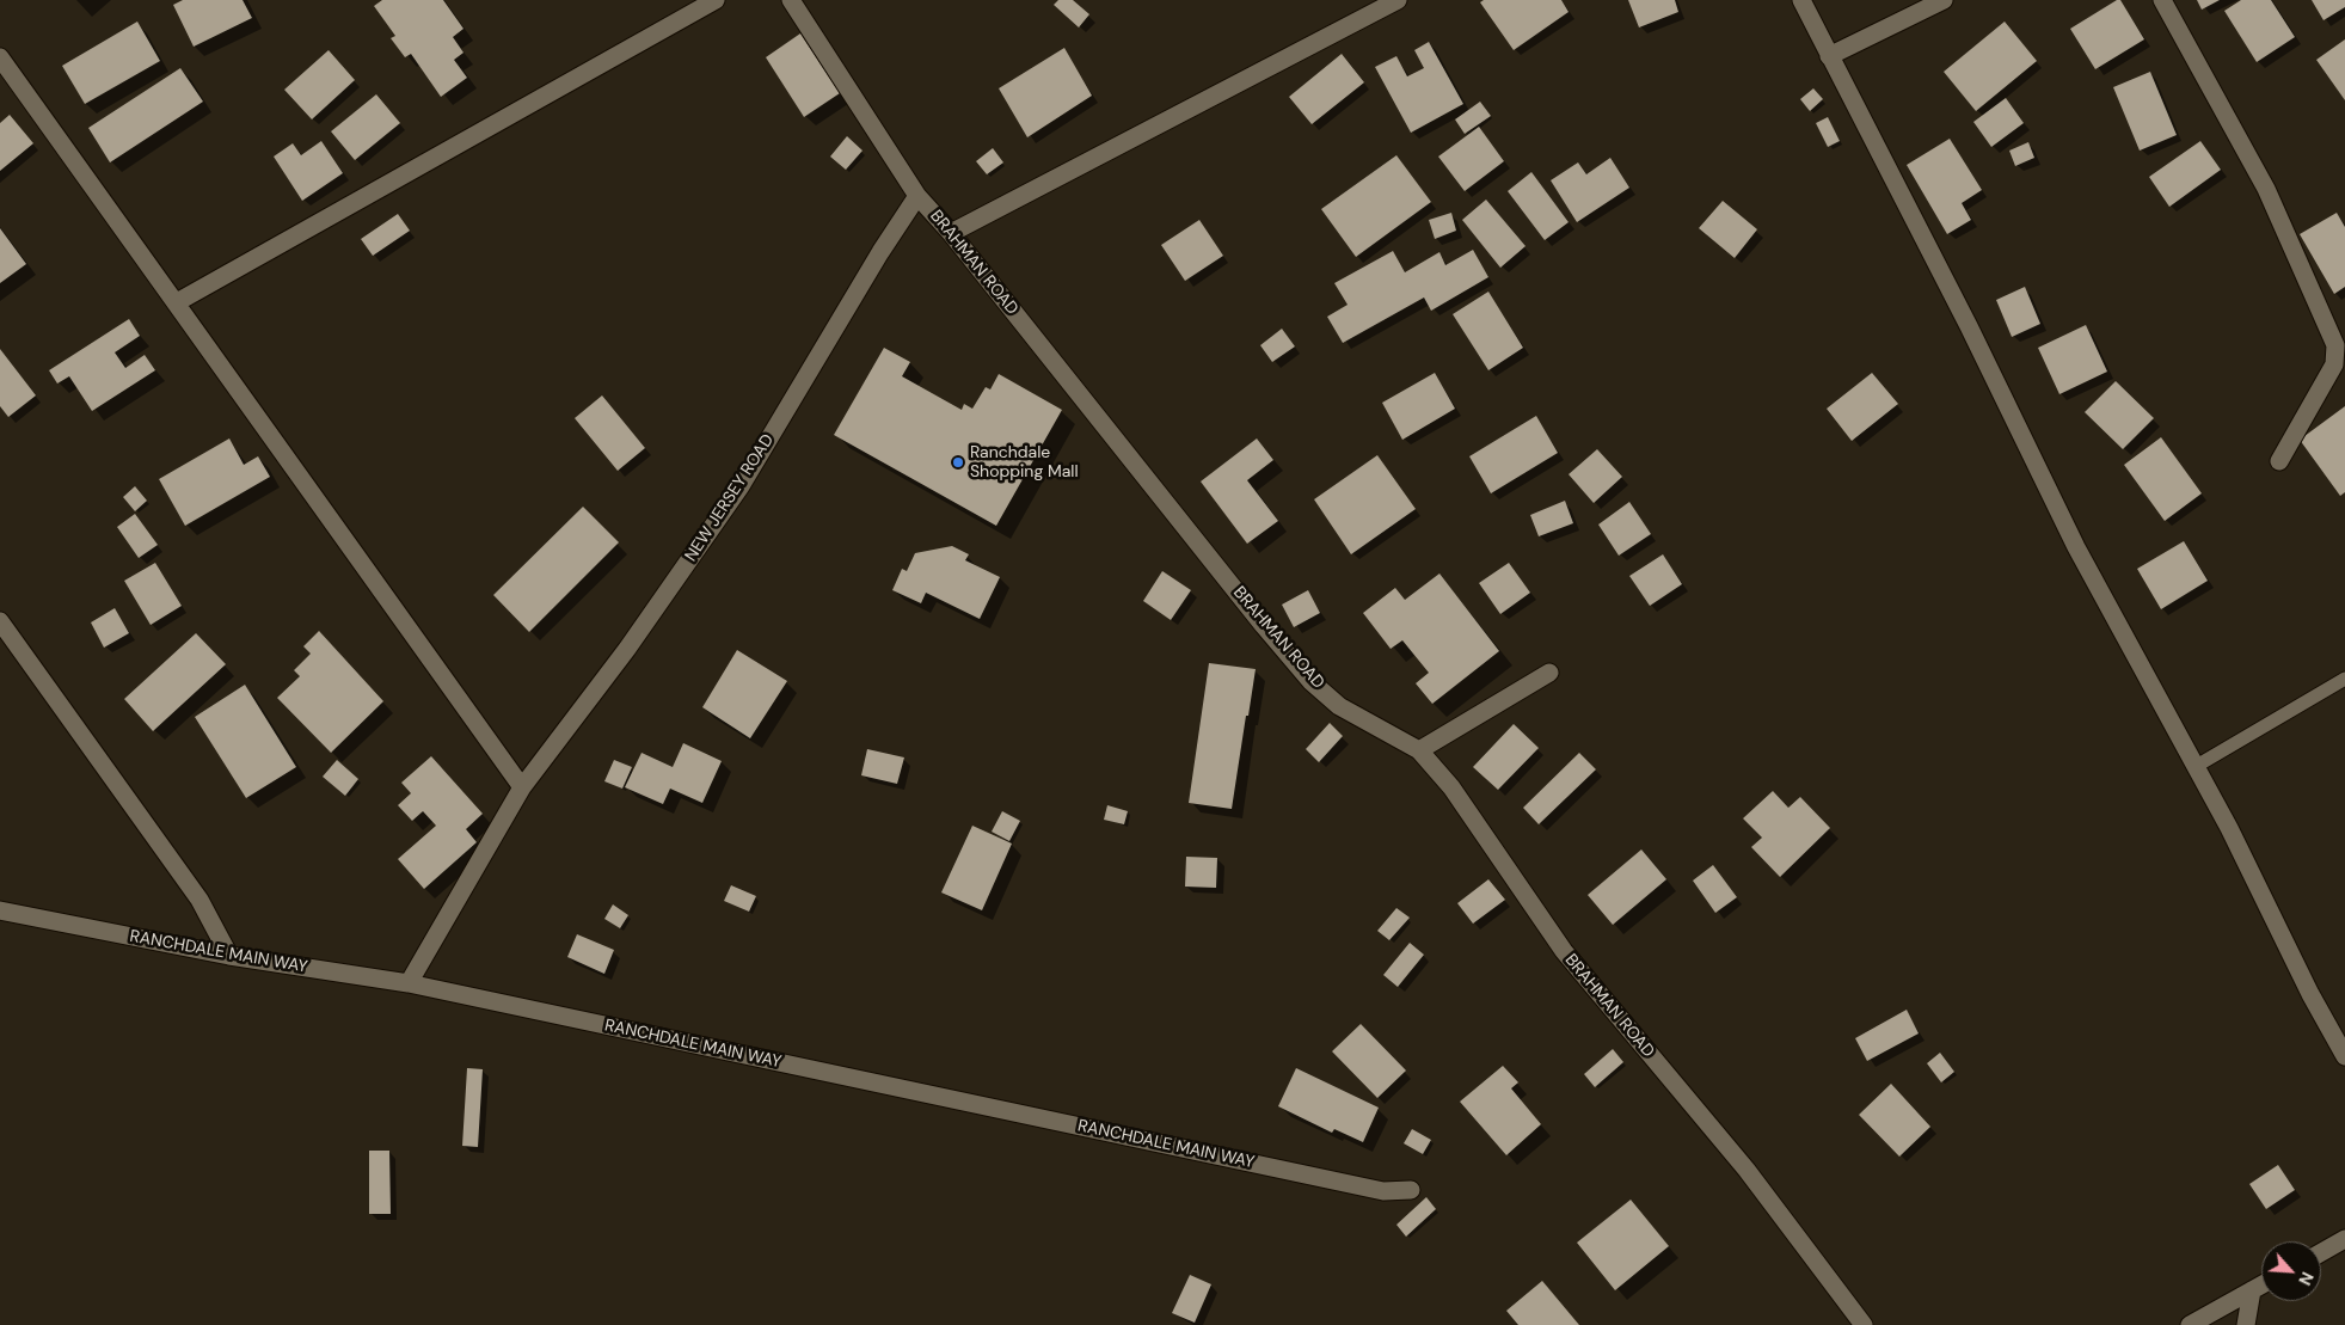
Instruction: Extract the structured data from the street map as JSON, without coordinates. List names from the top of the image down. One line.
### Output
{"streets":{"street":["BRAHMAN ROAD","NEW JERSEY ROAD","RANCHDALE MAIN WAY"]},"crossings":[["BRAHMAN ROAD","NEW JERSEY ROAD"],["NEW JERSEY ROAD","RANCHDALE MAIN WAY"]],"places":["Ranchdale Shopping Mall"],"north":"bottom right"}
